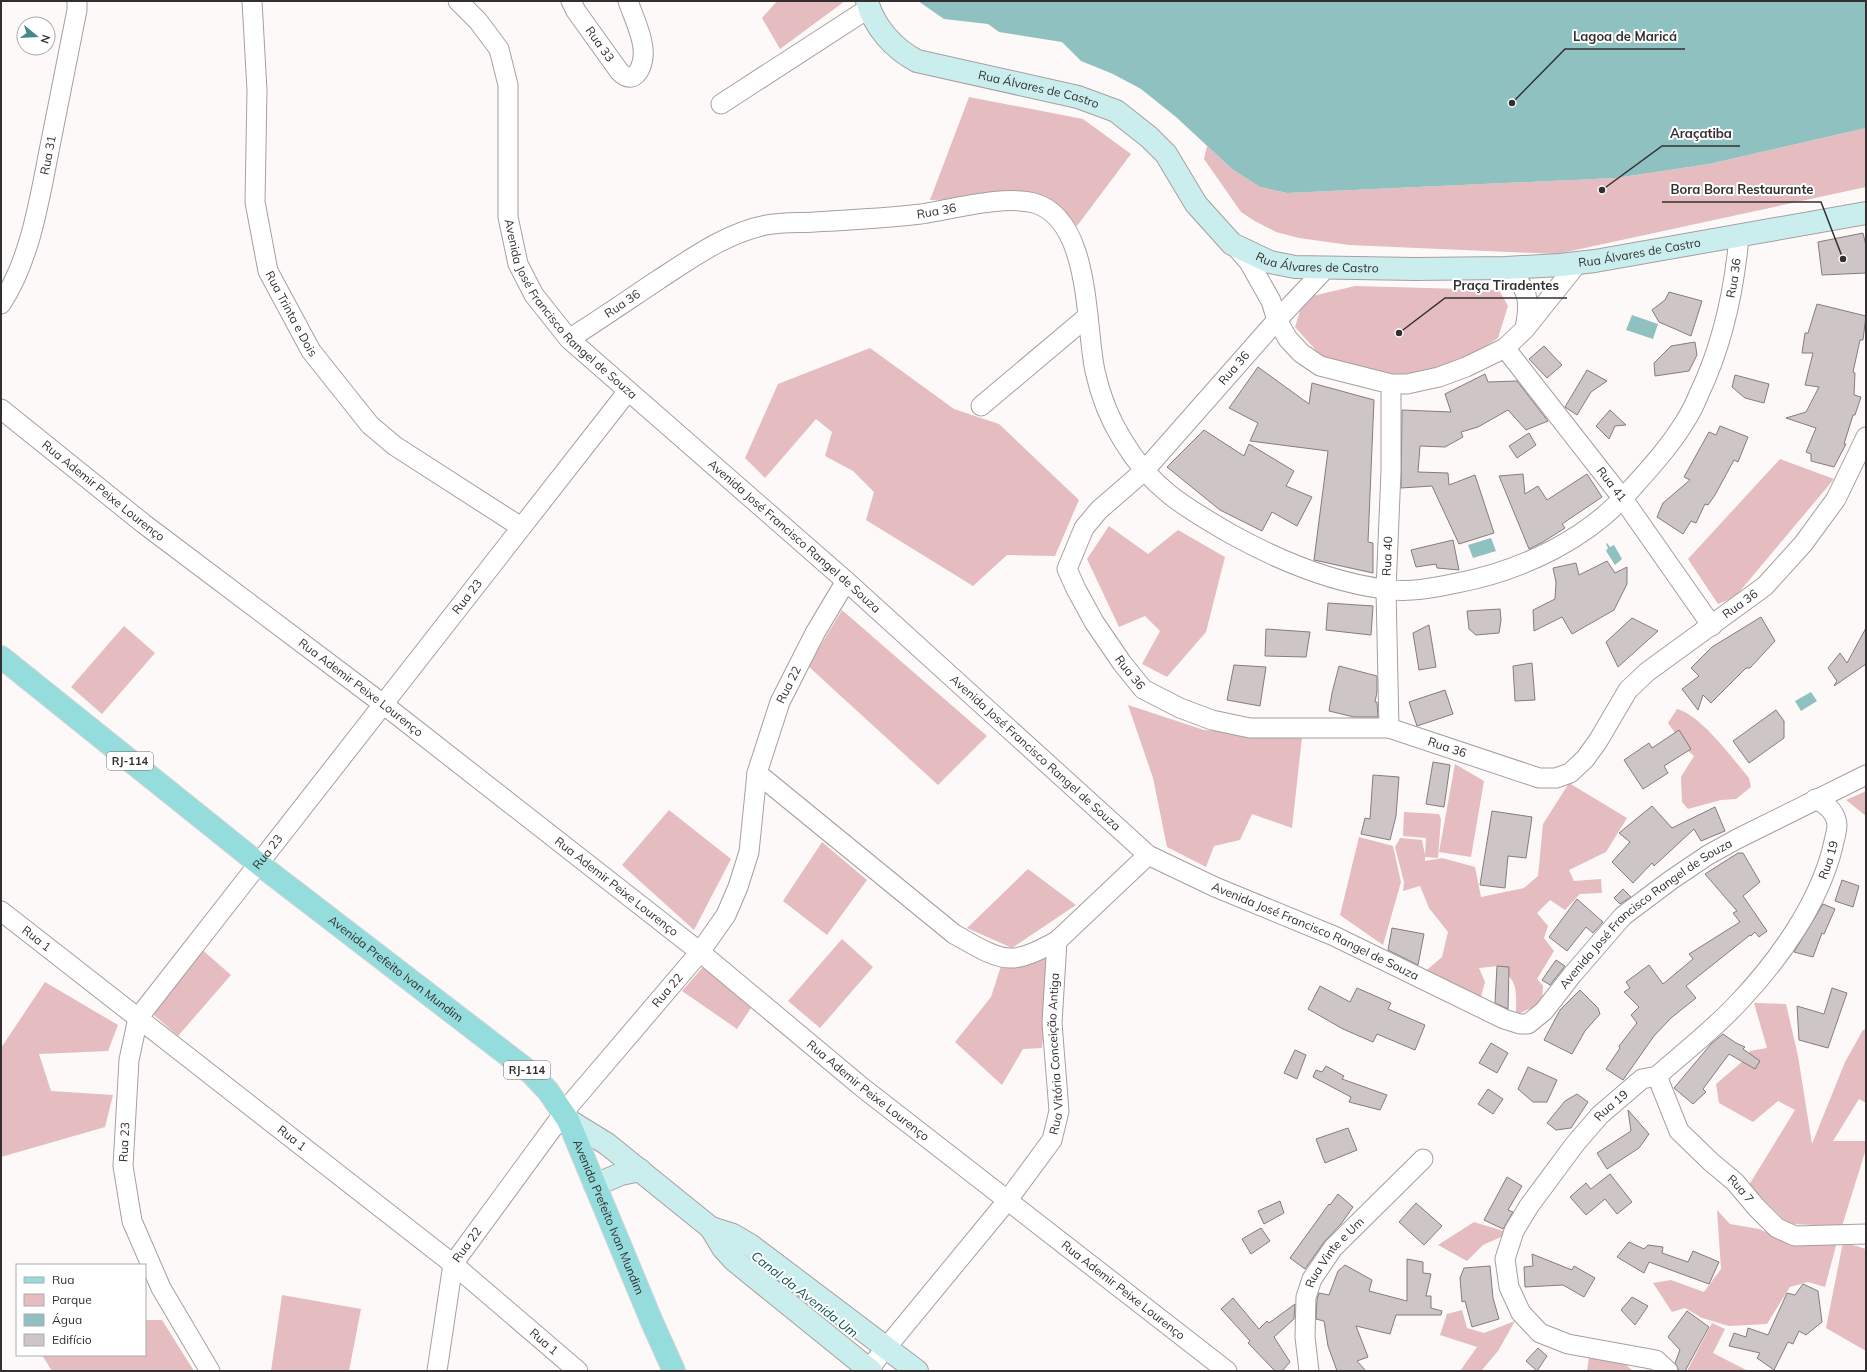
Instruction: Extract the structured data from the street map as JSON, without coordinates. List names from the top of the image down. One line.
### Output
{"streets":{"main road":["RJ-114","Avenida Prefeito Ivan Mundim"],"street":["Rua 33","Rua Álvares de Castro","Rua 31","Rua 36","Avenida José Francisco Rangel de Souza","Rua Trinta e Dois","Rua 41","Rua Ademir Peixe Lourenço","Rua 40","Rua 23","Rua 22","Rua 19","Rua 1","Rua Vitória Conceição Antiga","Rua 7","Rua Vinte e Um"]},"crossings":[["Rua Álvares de Castro","Rua 36"],["Rua 36","Avenida José Francisco Rangel de Souza"],["Rua 36","Rua 41"],["Rua 36","Rua 40"],["Avenida José Francisco Rangel de Souza","Rua 23"],["Avenida José Francisco Rangel de Souza","Rua 22"],["Avenida José Francisco Rangel de Souza","Rua 19"],["Rua Trinta e Dois","Rua 23"],["Rua Ademir Peixe Lourenço","Rua 23"],["Rua Ademir Peixe Lourenço","Rua 22"],["Rua Ademir Peixe Lourenço","Rua Vitória Conceição Antiga"],["Rua 23","Rua 1"],["Rua 23","Avenida Prefeito Ivan Mundim"],["Rua 22","Rua 1"],["Rua 22","Avenida Prefeito Ivan Mundim"],["Rua 19","Rua 7"]],"water":["Canal da Avenida Um"],"places":["Lagoa de Maricá","Araçatiba","Bora Bora Restaurante","Praça Tiradentes"],"legend":["Rua","Parque","Água","Edifício"],"north":"right"}
